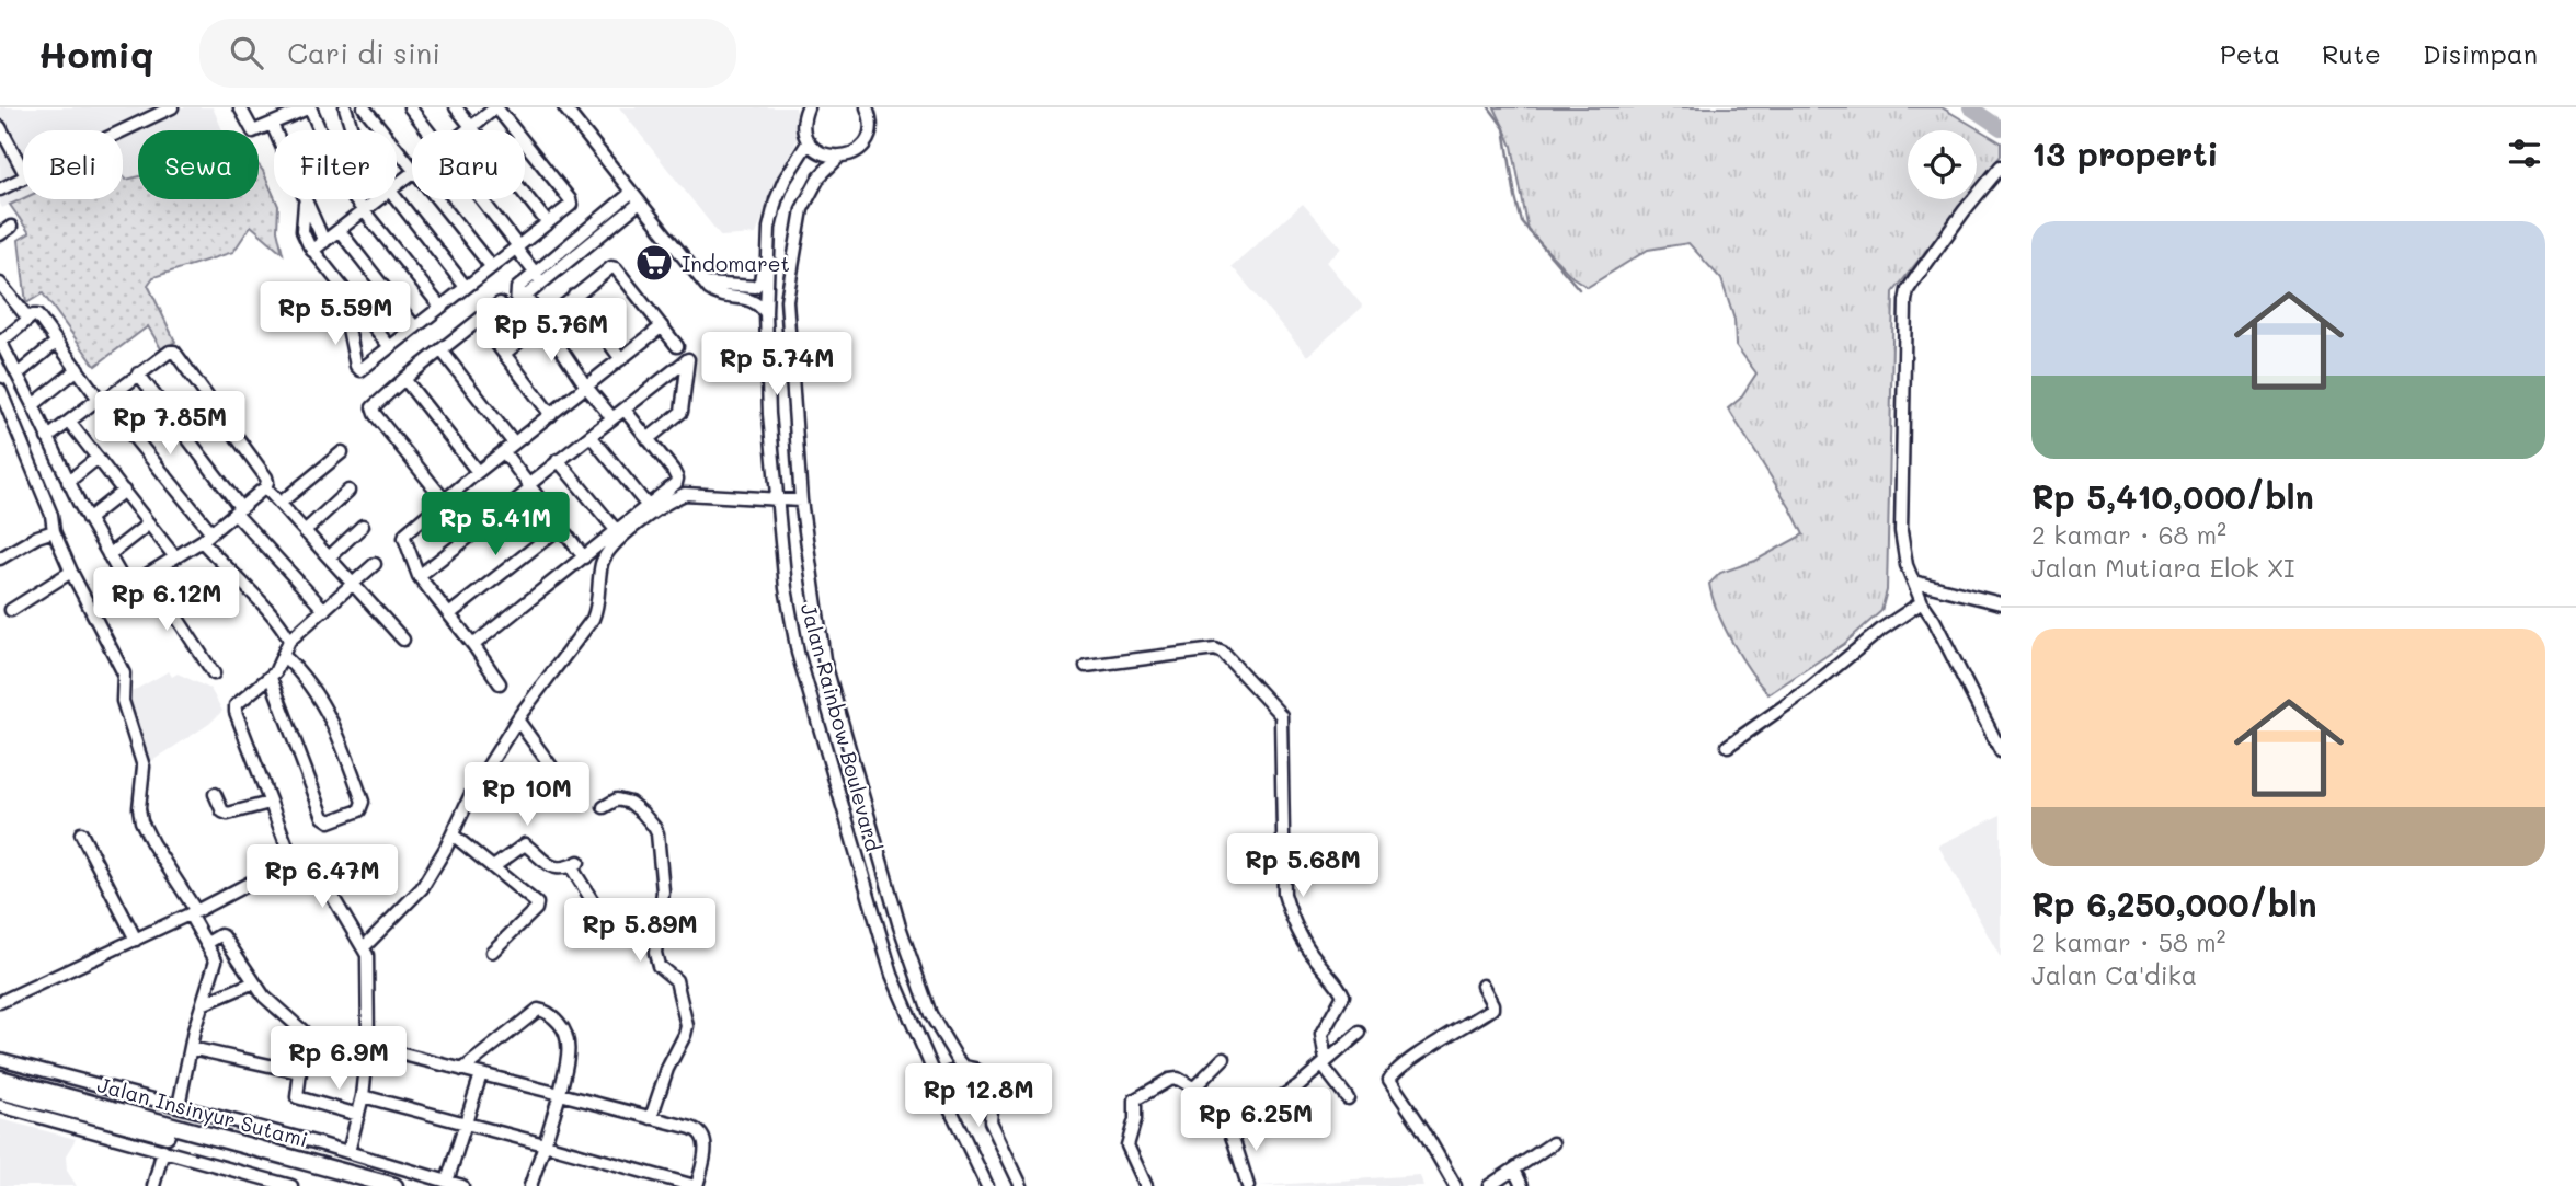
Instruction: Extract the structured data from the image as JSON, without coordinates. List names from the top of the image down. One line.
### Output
{"streets":{"highway":["Jalan Insinyur Sutami"],"street":["Jalan Rainbow Boulevard"]},"places":{"supermarket":["Indomaret"]},"page":{"header":"Homiq","search":"Cari di sini","nav":["Peta","Rute","Disimpan"],"heading":"13 properti","chip":["Beli","Sewa","Filter","Baru"],"list":[{"name":"Rp 5,410,000/bln","note":"2 kamar · 68 m² · Jalan Mutiara Elok XI"},{"name":"Rp 6,250,000/bln","note":"2 kamar · 58 m² · Jalan Ca'dika"}],"price":["Rp 5.59M","Rp 5.76M","Rp 5.74M","Rp 7.85M","Rp 5.41M","Rp 6.12M","Rp 10M","Rp 5.68M","Rp 6.47M","Rp 5.89M","Rp 6.9M","Rp 12.8M","Rp 6.25M"]}}
